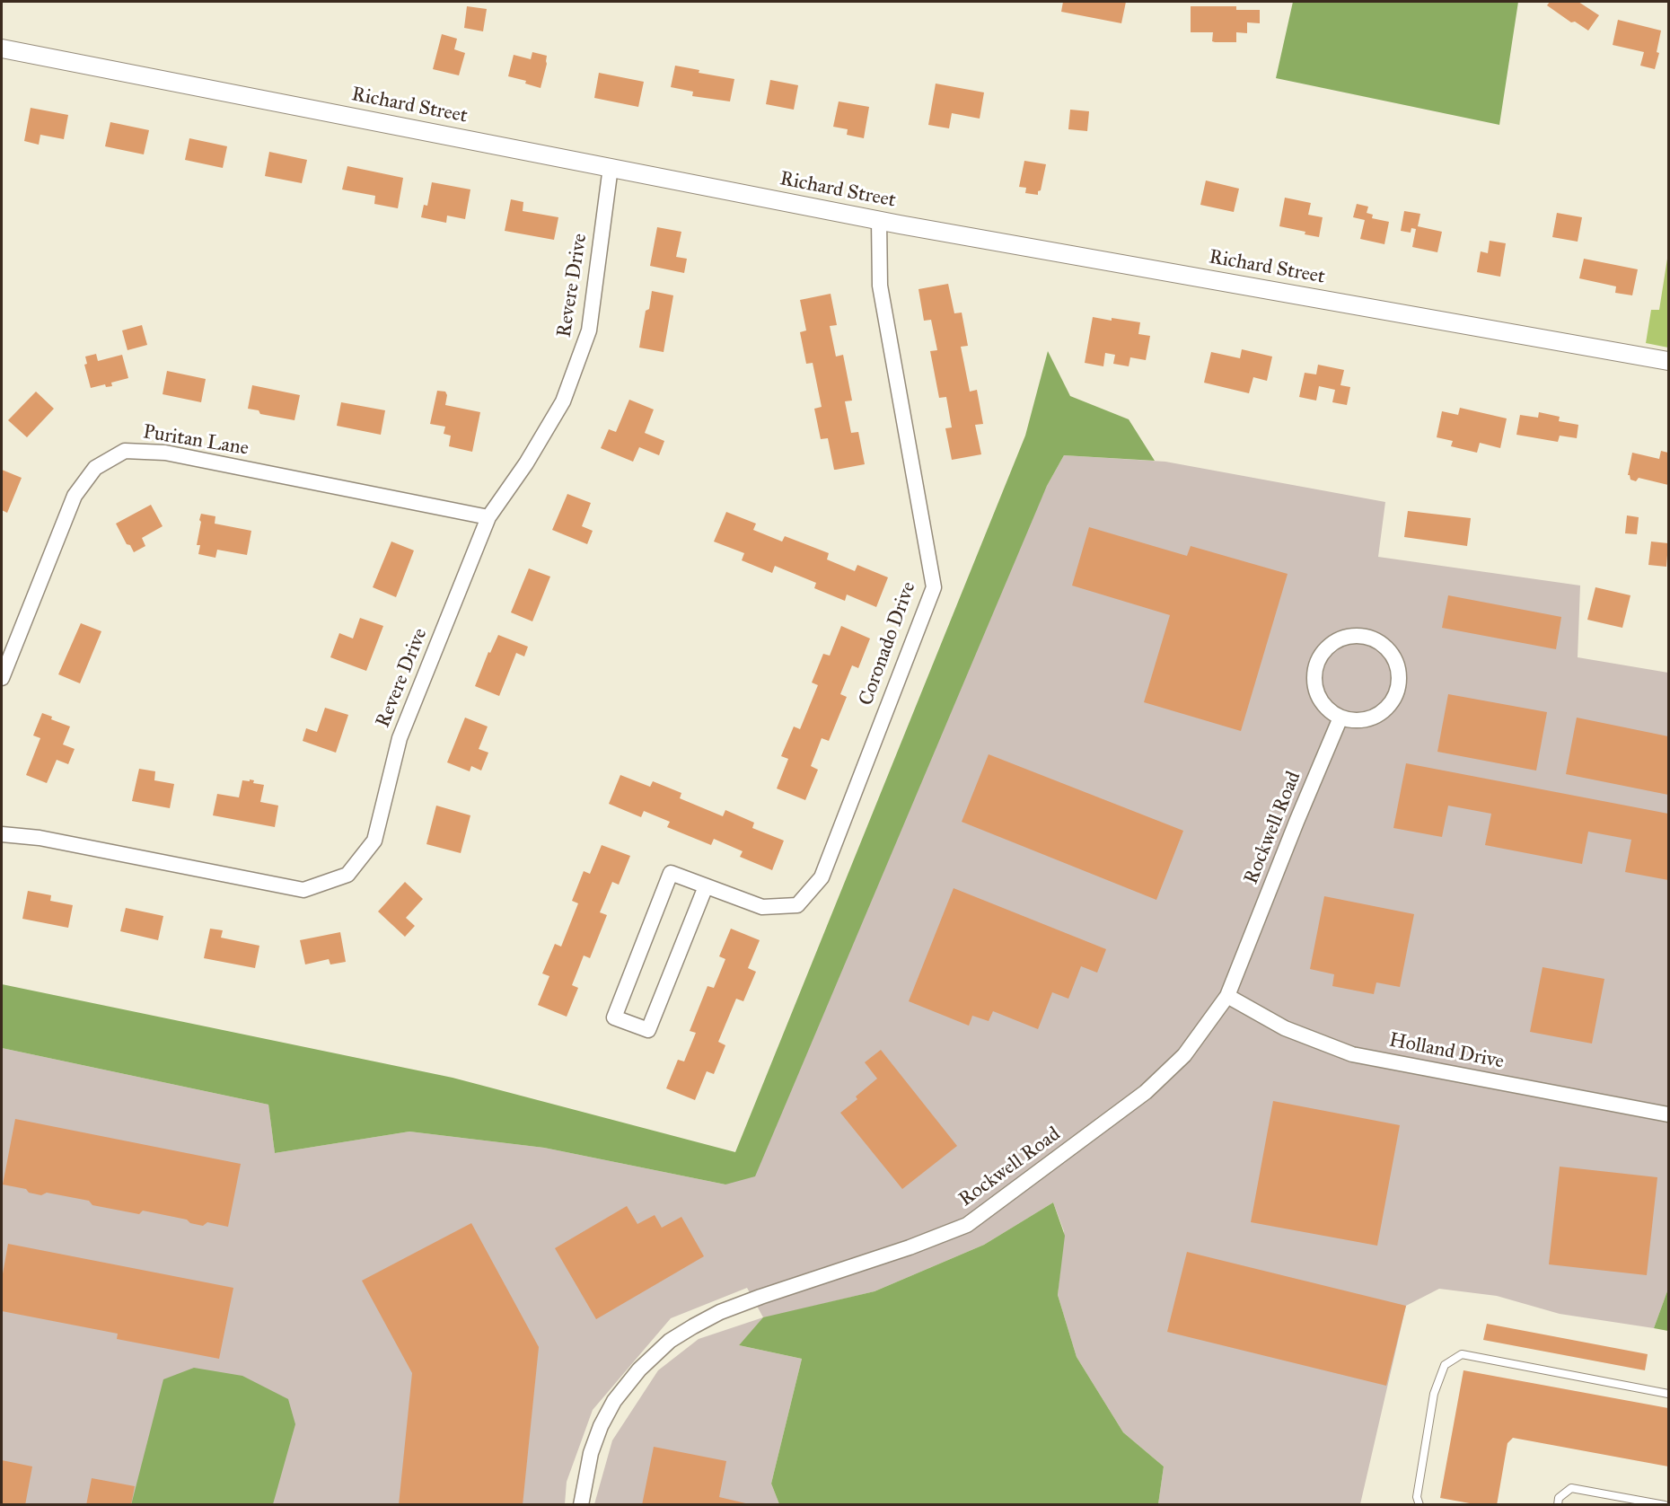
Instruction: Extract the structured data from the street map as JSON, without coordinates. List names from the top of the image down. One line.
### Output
{"streets":{"street":["Richard Street","Revere Drive","Puritan Lane","Coronado Drive","Rockwell Road","Holland Drive"]},"crossings":[["Richard Street","Revere Drive"],["Richard Street","Coronado Drive"],["Revere Drive","Puritan Lane"],["Rockwell Road","Holland Drive"]]}
